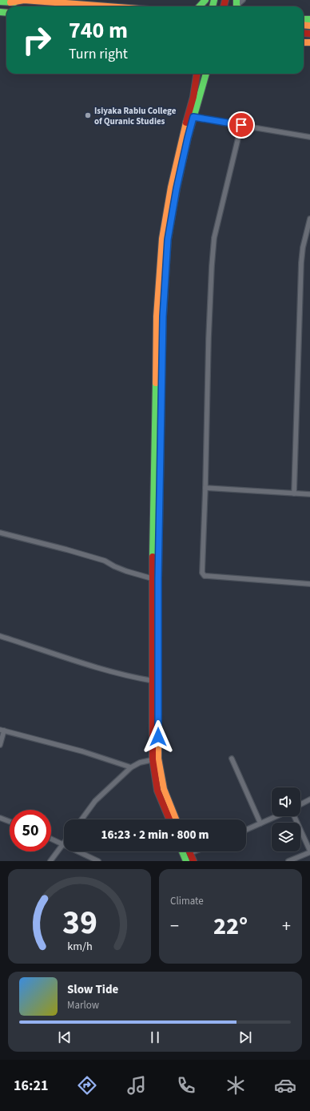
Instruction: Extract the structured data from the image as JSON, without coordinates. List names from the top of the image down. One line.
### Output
{"places":["Isiyaka Rabiu College of Quranic Studies"],"page":{"turn":["740 m","Turn right"],"limit":"50","trip":"16:23 · 2 min · 800 m","tile":"Climate","heat":["−","22°","+"],"song":["Slow Tide","Marlow"],"tabs":"16:21","gauge":["39","km/h"]}}
